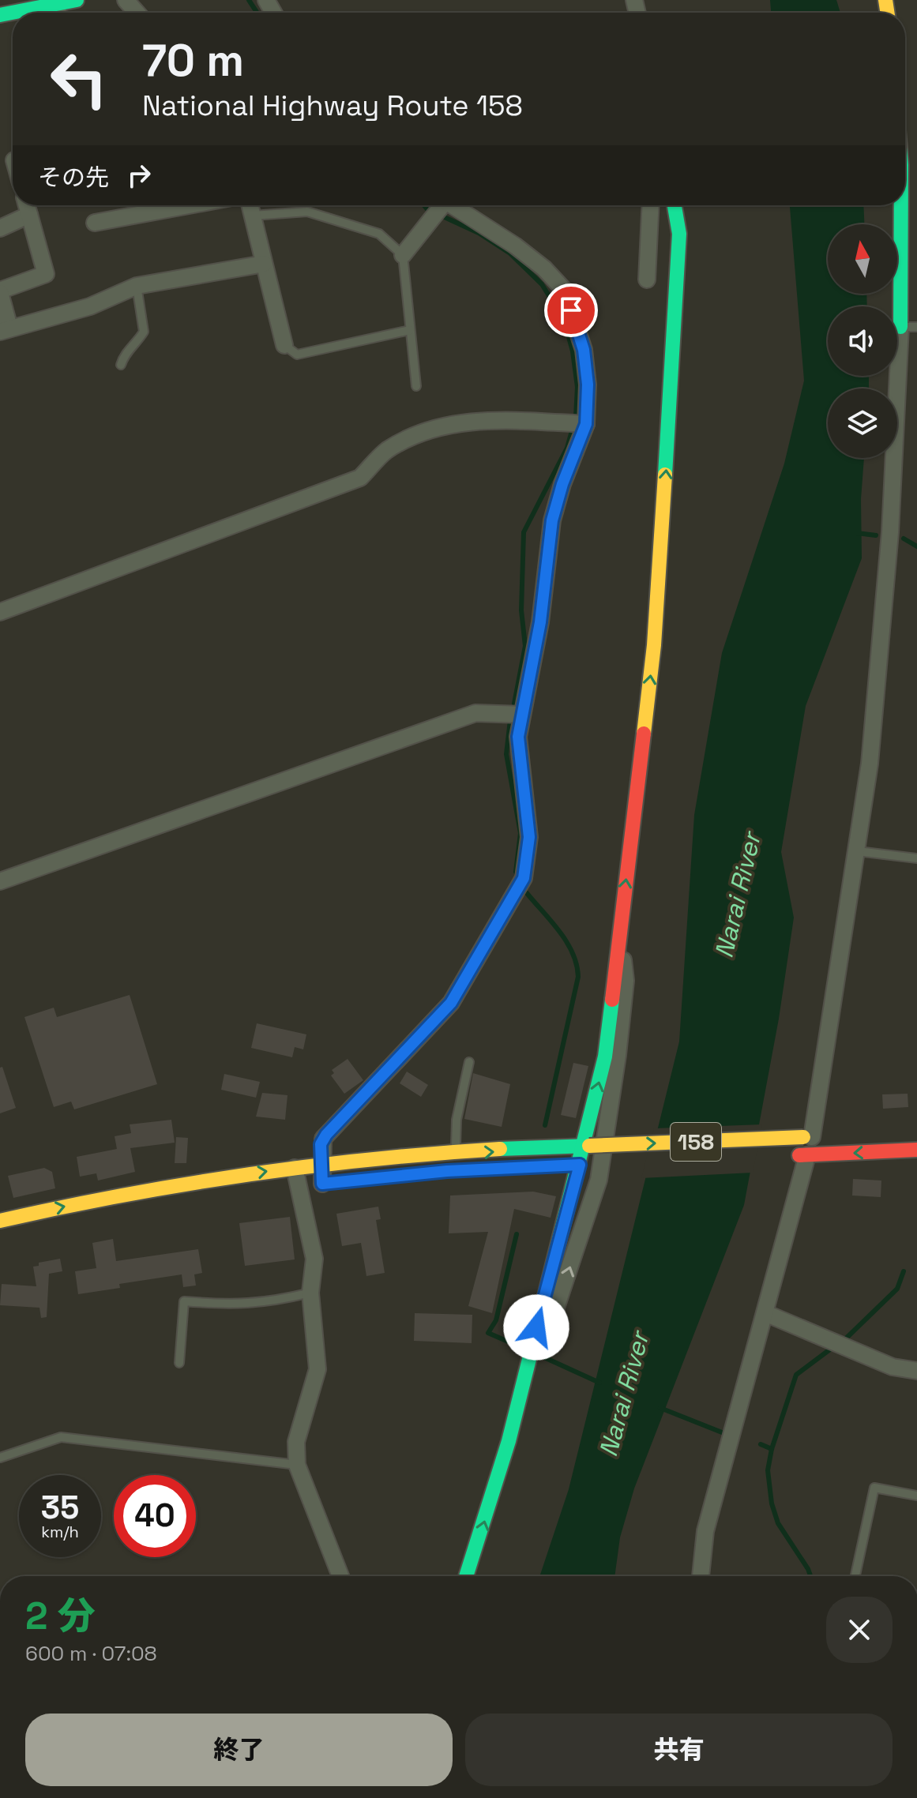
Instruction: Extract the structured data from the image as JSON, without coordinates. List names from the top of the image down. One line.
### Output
{"streets":{"main road":["158"]},"water":["Narai River"],"north":"top","page":{"turn":["70 m","National Highway Route 158"],"then":"その先","speed":"35 km/h","limit":"40","heading":["2 分","600 m · 07:08"],"buttons":["終了","共有"]}}
